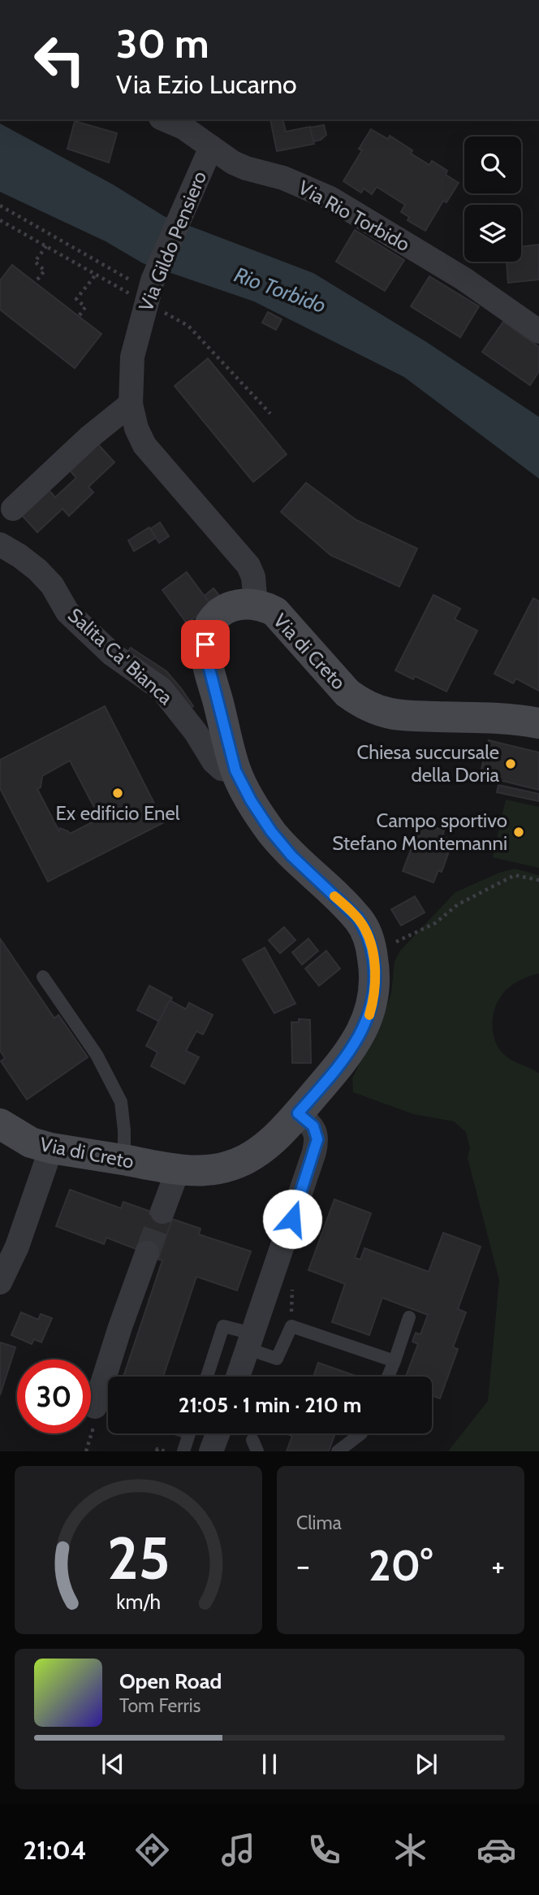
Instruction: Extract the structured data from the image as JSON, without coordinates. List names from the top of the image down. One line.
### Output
{"streets":{"main road":["Via di Creto"],"street":["Via Rio Torbido","Via Gildo Pensiero","Salita Ca' Bianca"]},"crossings":[["Via Rio Torbido","Via Gildo Pensiero"],["Via Gildo Pensiero","Via di Creto"],["Via di Creto","Salita Ca' Bianca"]],"water":["Rio Torbido"],"places":["Chiesa succursale della Doria","Ex edificio Enel","Campo sportivo Stefano Montemanni"],"page":{"turn":["30 m","Via Ezio Lucarno"],"limit":"30","trip":"21:05 · 1 min · 210 m","tile":"Clima","heat":["−","20°","+"],"song":["Open Road","Tom Ferris"],"tabs":"21:04","gauge":["25","km/h"]}}
